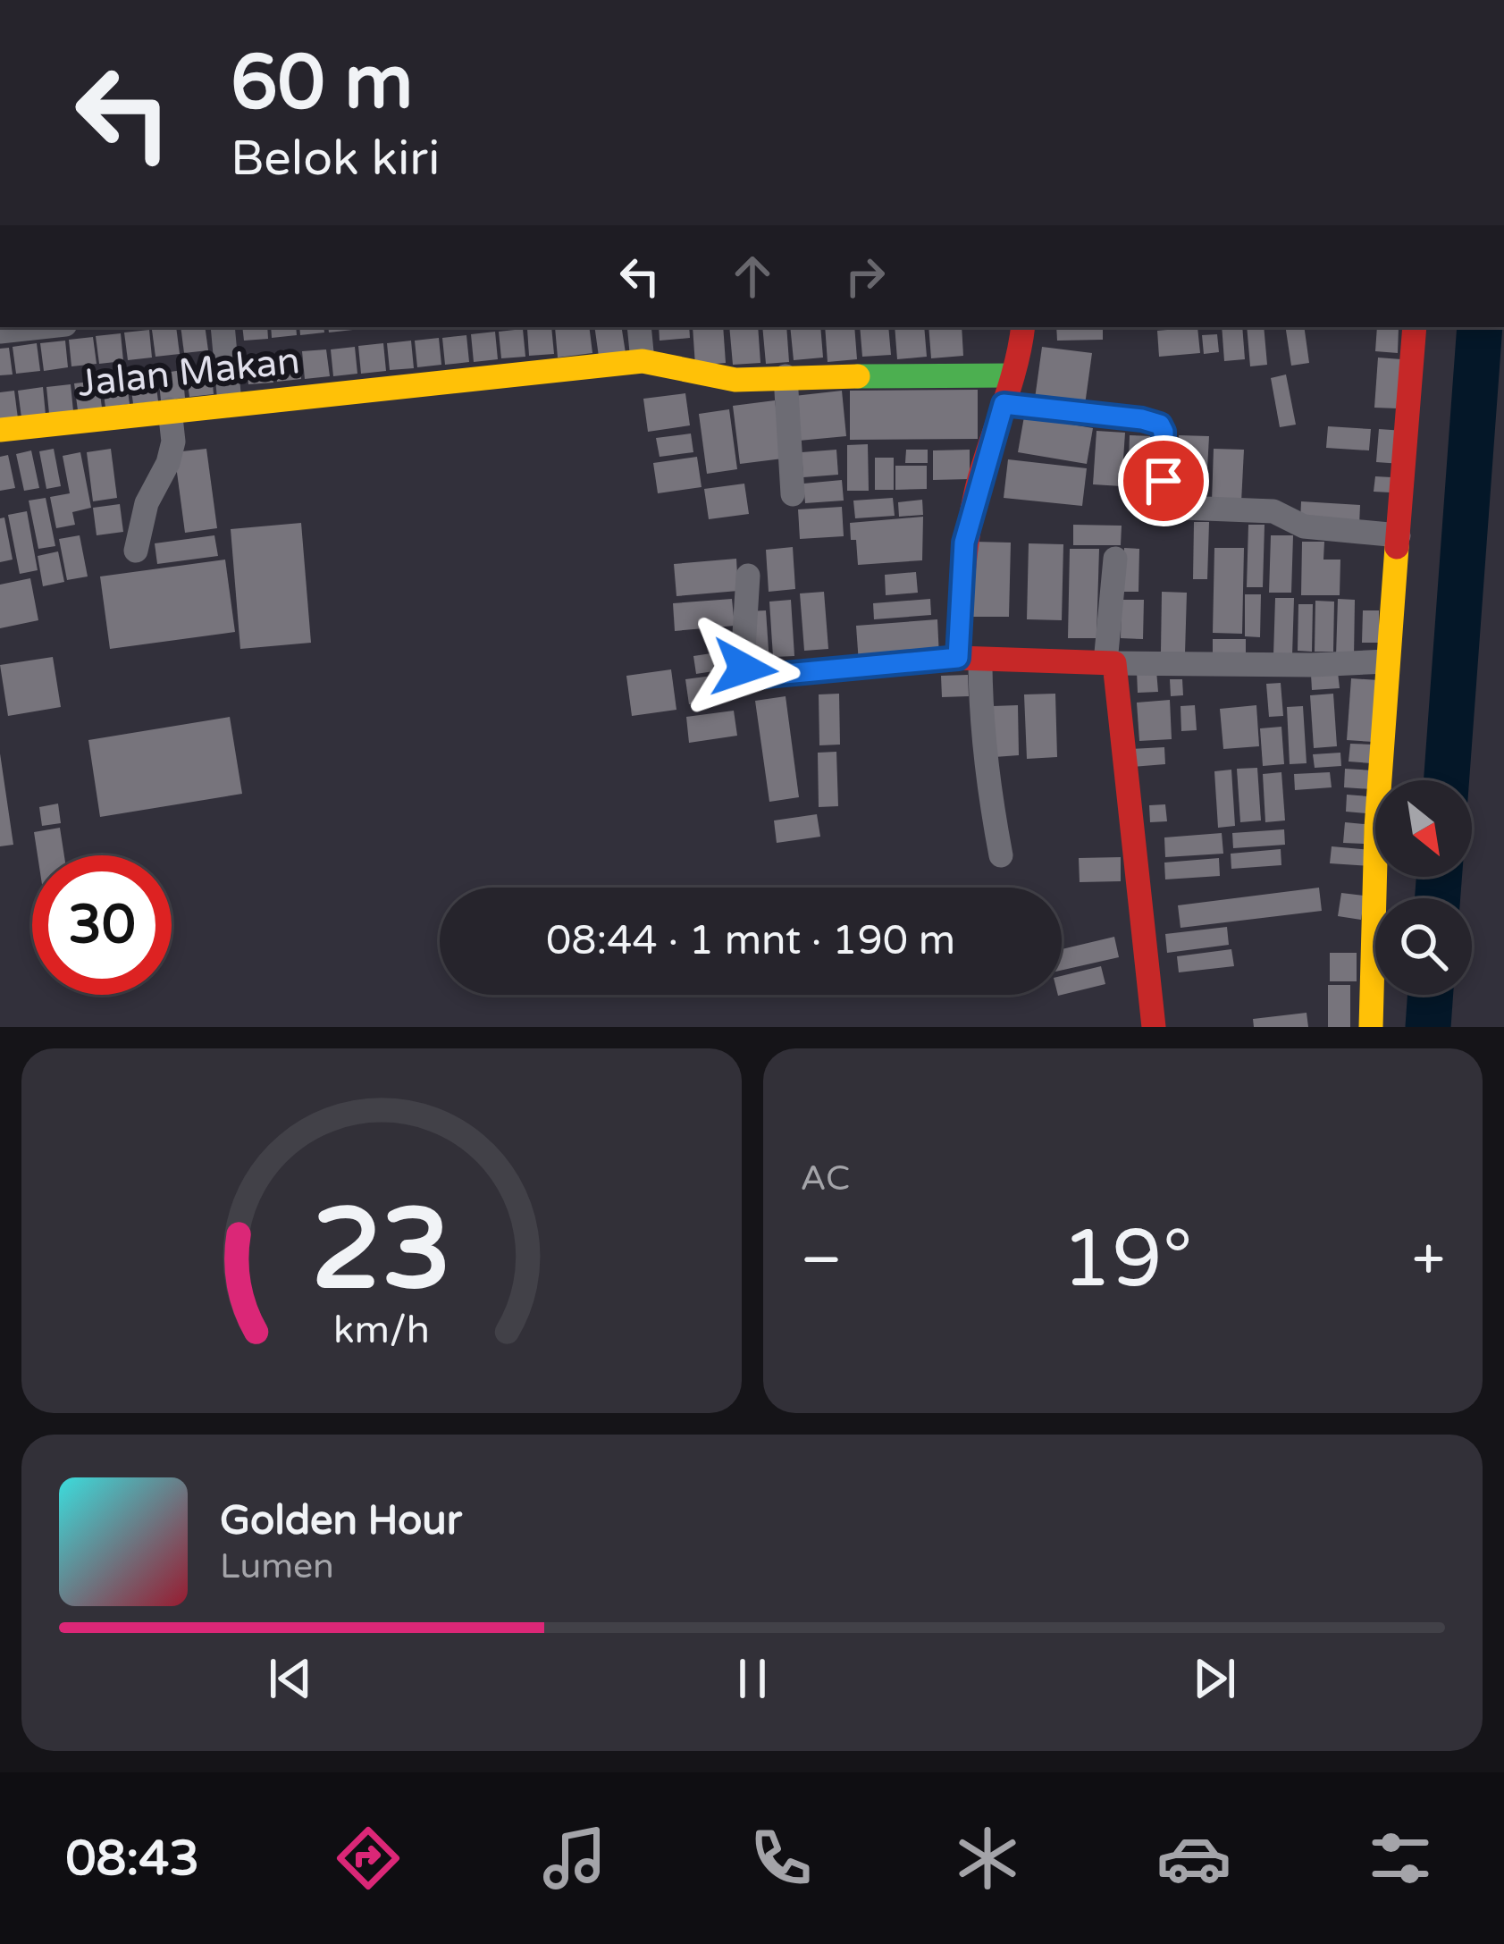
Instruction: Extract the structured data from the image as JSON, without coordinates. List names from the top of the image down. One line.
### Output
{"streets":{"street":["Jalan Makan"]},"north":"bottom right","page":{"turn":["60 m","Belok kiri"],"limit":"30","trip":"08:44 · 1 mnt · 190 m","tile":"AC","heat":["−","19°","+"],"song":["Golden Hour","Lumen"],"tabs":"08:43","gauge":["23","km/h"]}}
